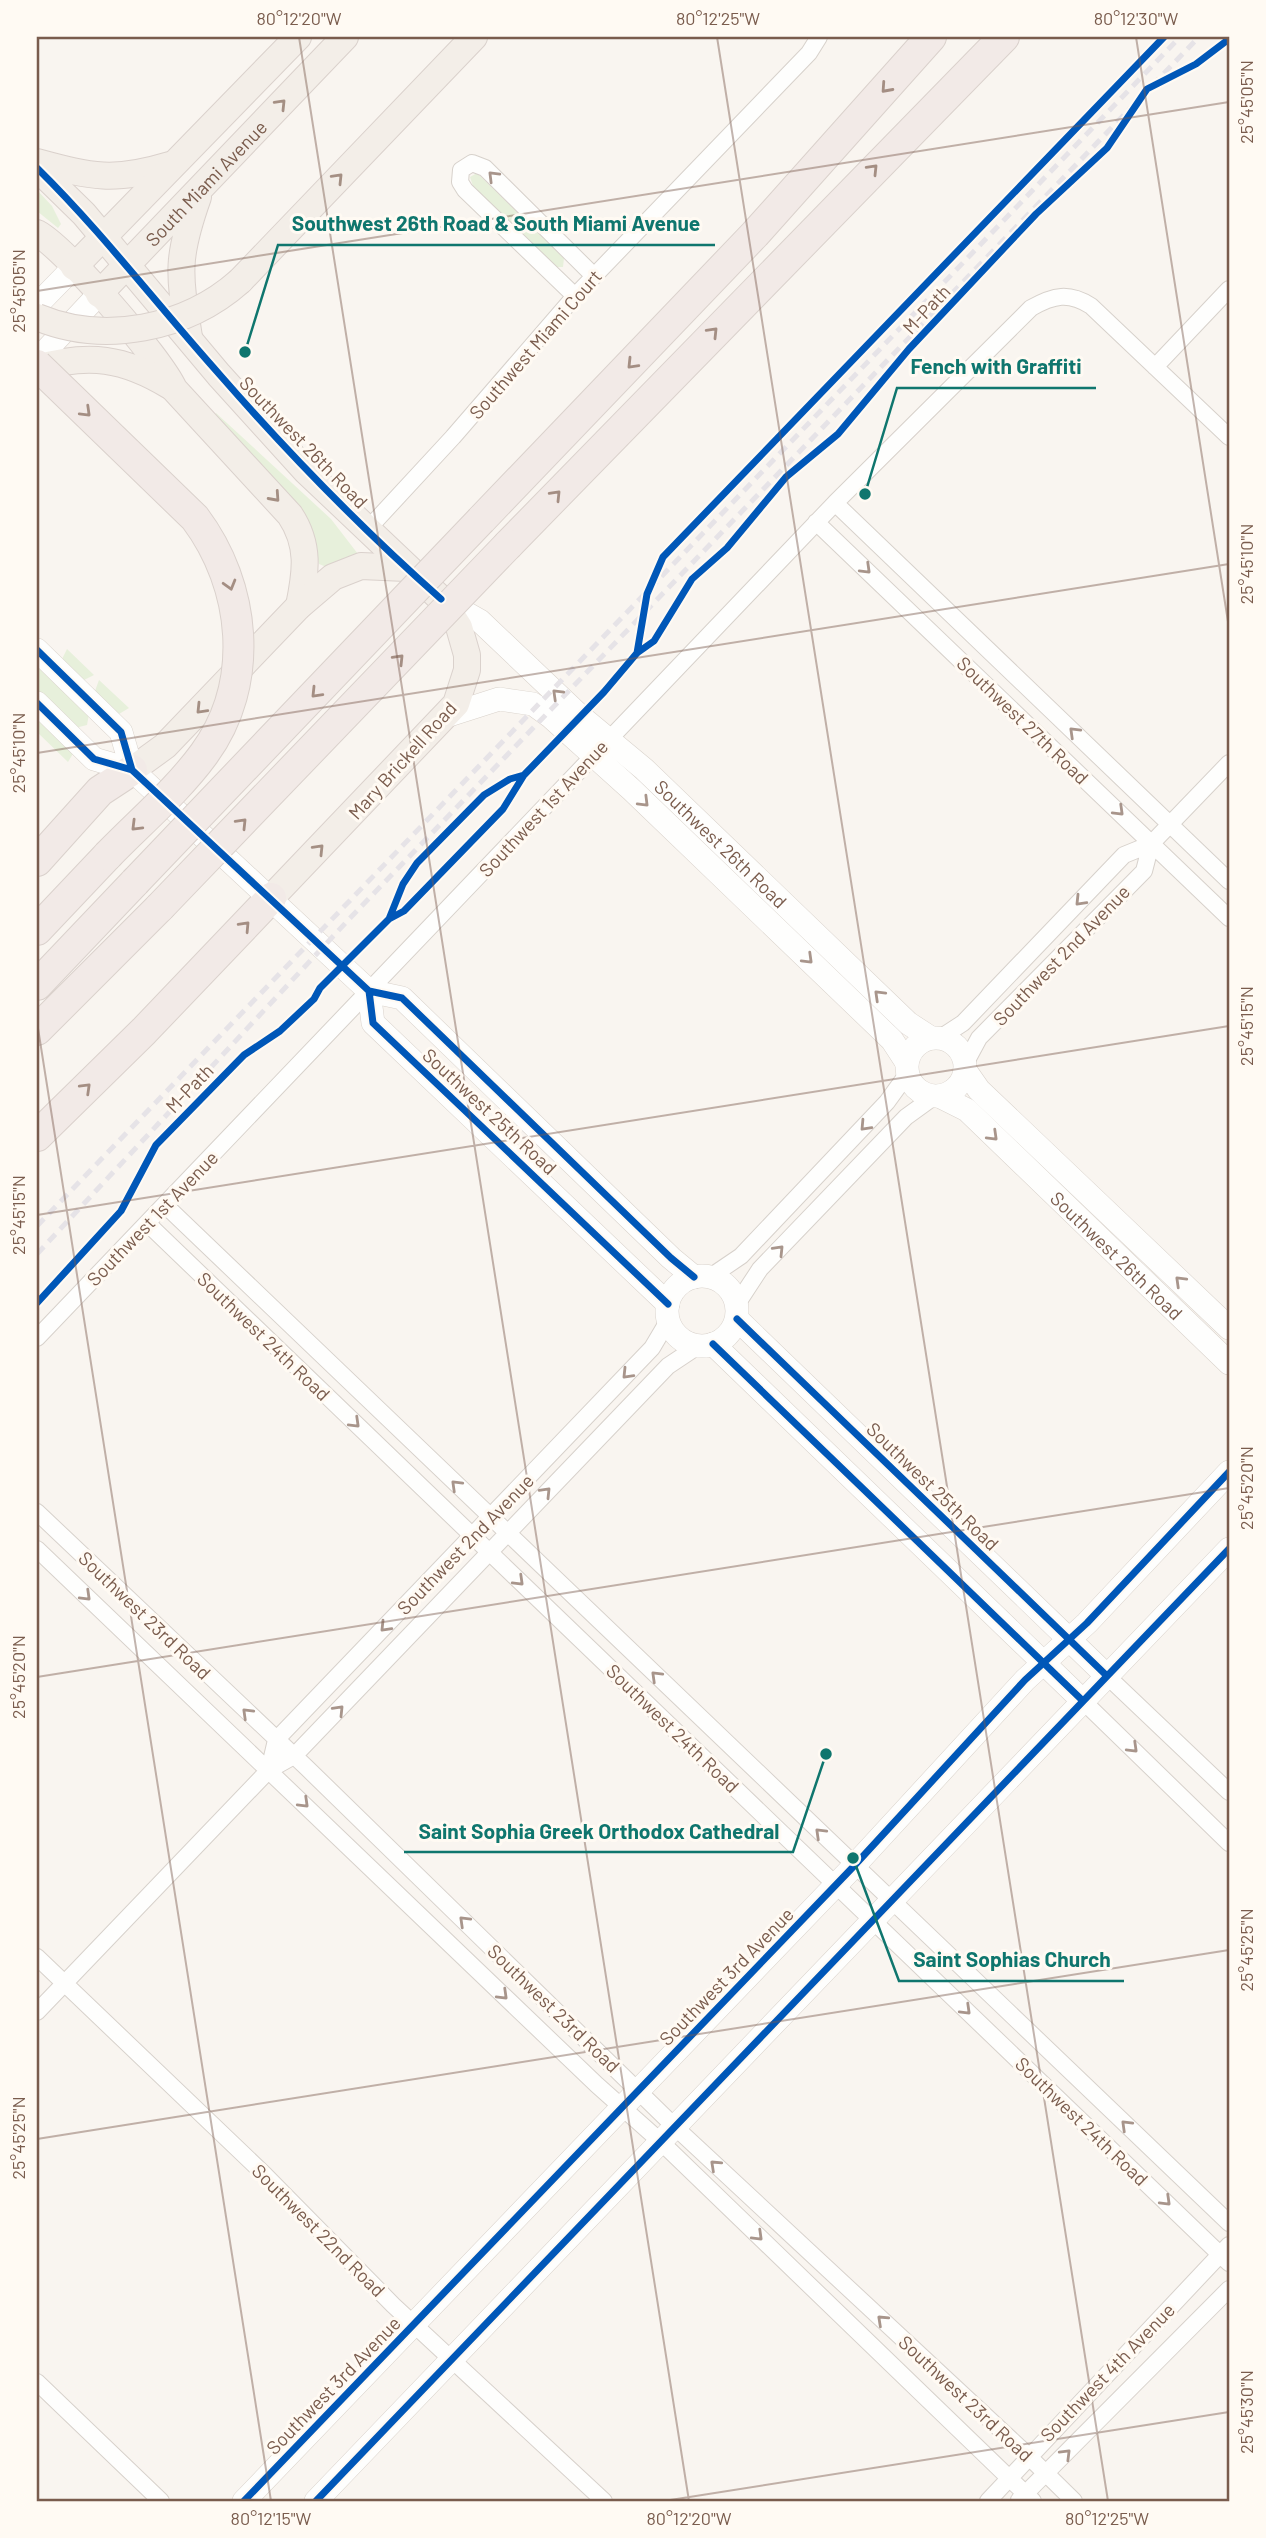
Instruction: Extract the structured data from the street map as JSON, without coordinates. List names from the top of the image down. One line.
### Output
{"streets":{"main road":["South Miami Avenue","Southwest 26th Road","Mary Brickell Road","Southwest 25th Road","Southwest 3rd Avenue"],"street":["Southwest Miami Court","Southwest 27th Road","Southwest 1st Avenue","Southwest 2nd Avenue","Southwest 24th Road","Southwest 23rd Road","Southwest 22nd Road","Southwest 4th Avenue"],"cycle path":["M-Path"]},"crossings":[["South Miami Avenue","Southwest 26th Road"],["Southwest Miami Court","Southwest 26th Road"],["Southwest 26th Road","Mary Brickell Road"],["Southwest 26th Road","Southwest 1st Avenue"],["Southwest 26th Road","Southwest 2nd Avenue"],["Southwest 27th Road","Southwest 1st Avenue"],["Southwest 27th Road","Southwest 2nd Avenue"],["Southwest 1st Avenue","Southwest 25th Road"],["Southwest 1st Avenue","Southwest 24th Road"],["Southwest 2nd Avenue","Southwest 25th Road"],["Southwest 2nd Avenue","Southwest 24th Road"],["Southwest 2nd Avenue","Southwest 23rd Road"],["Southwest 2nd Avenue","Southwest 22nd Road"],["Southwest 25th Road","Southwest 3rd Avenue"],["Southwest 24th Road","Southwest 3rd Avenue"],["Southwest 24th Road","Southwest 4th Avenue"],["Southwest 23rd Road","Southwest 3rd Avenue"],["Southwest 23rd Road","Southwest 4th Avenue"],["Southwest 3rd Avenue","Southwest 22nd Road"]],"places":["Southwest 26th Road & South Miami Avenue","Fench with Graffiti","Saint Sophia Greek Orthodox Cathedral","Saint Sophias Church"],"coordinates":["80°12'20\"W","80°12'25\"W","80°12'30\"W","25°45'05\"N","25°45'10\"N","25°45'15\"N","25°45'20\"N","25°45'25\"N","25°45'30\"N","80°12'15\"W"]}
